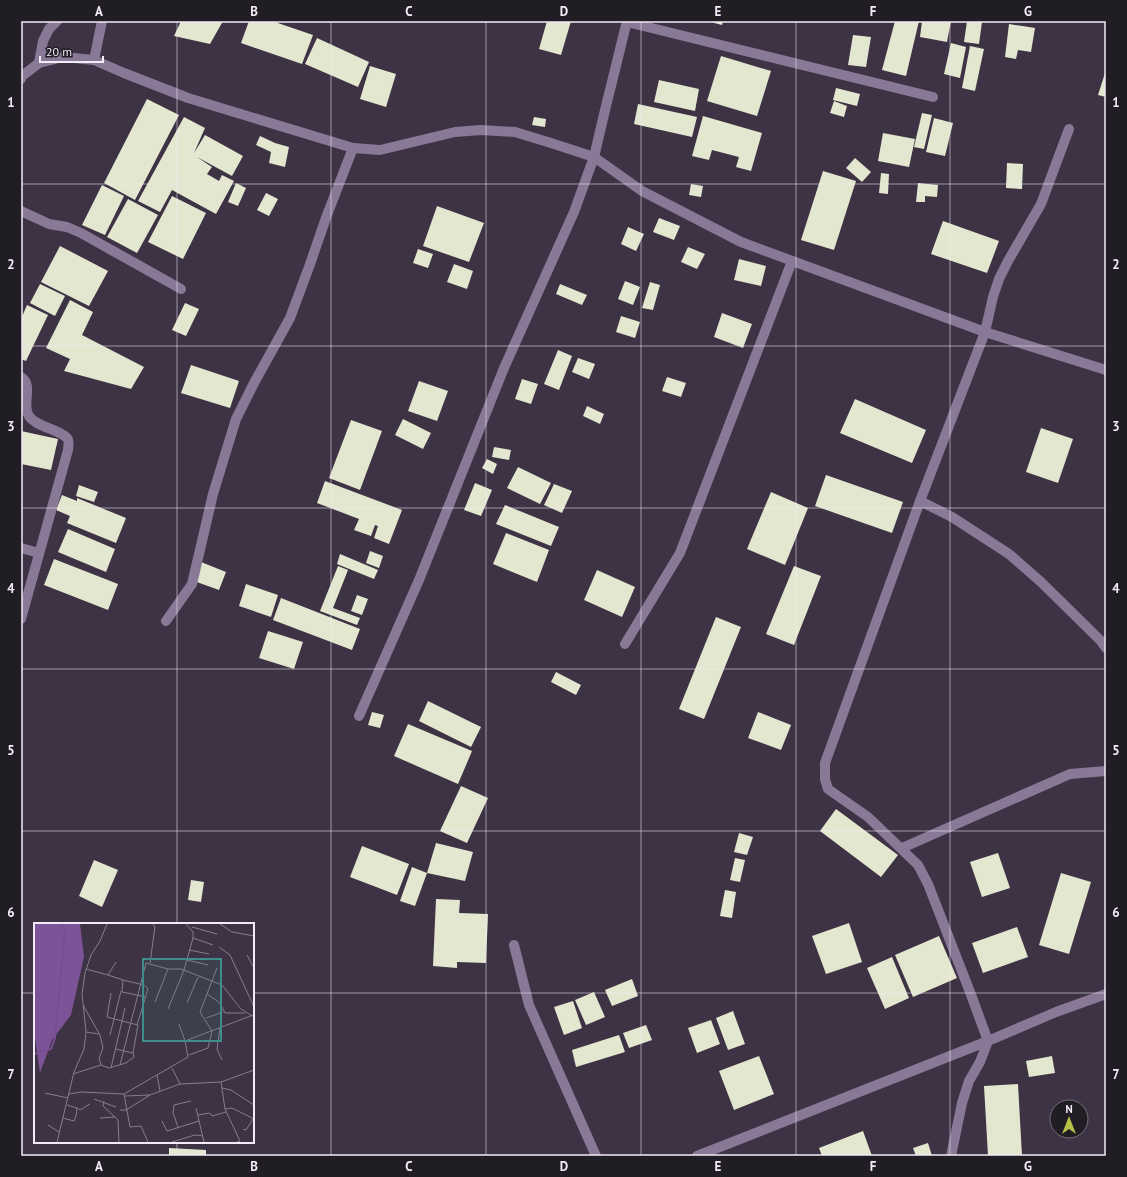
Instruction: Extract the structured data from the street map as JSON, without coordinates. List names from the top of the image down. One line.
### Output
{"scale_bar":"20 m","north":"top","grid":{"columns":["A","B","C","D","E","F","G"],"rows":["1","2","3","4","5","6","7"]}}
